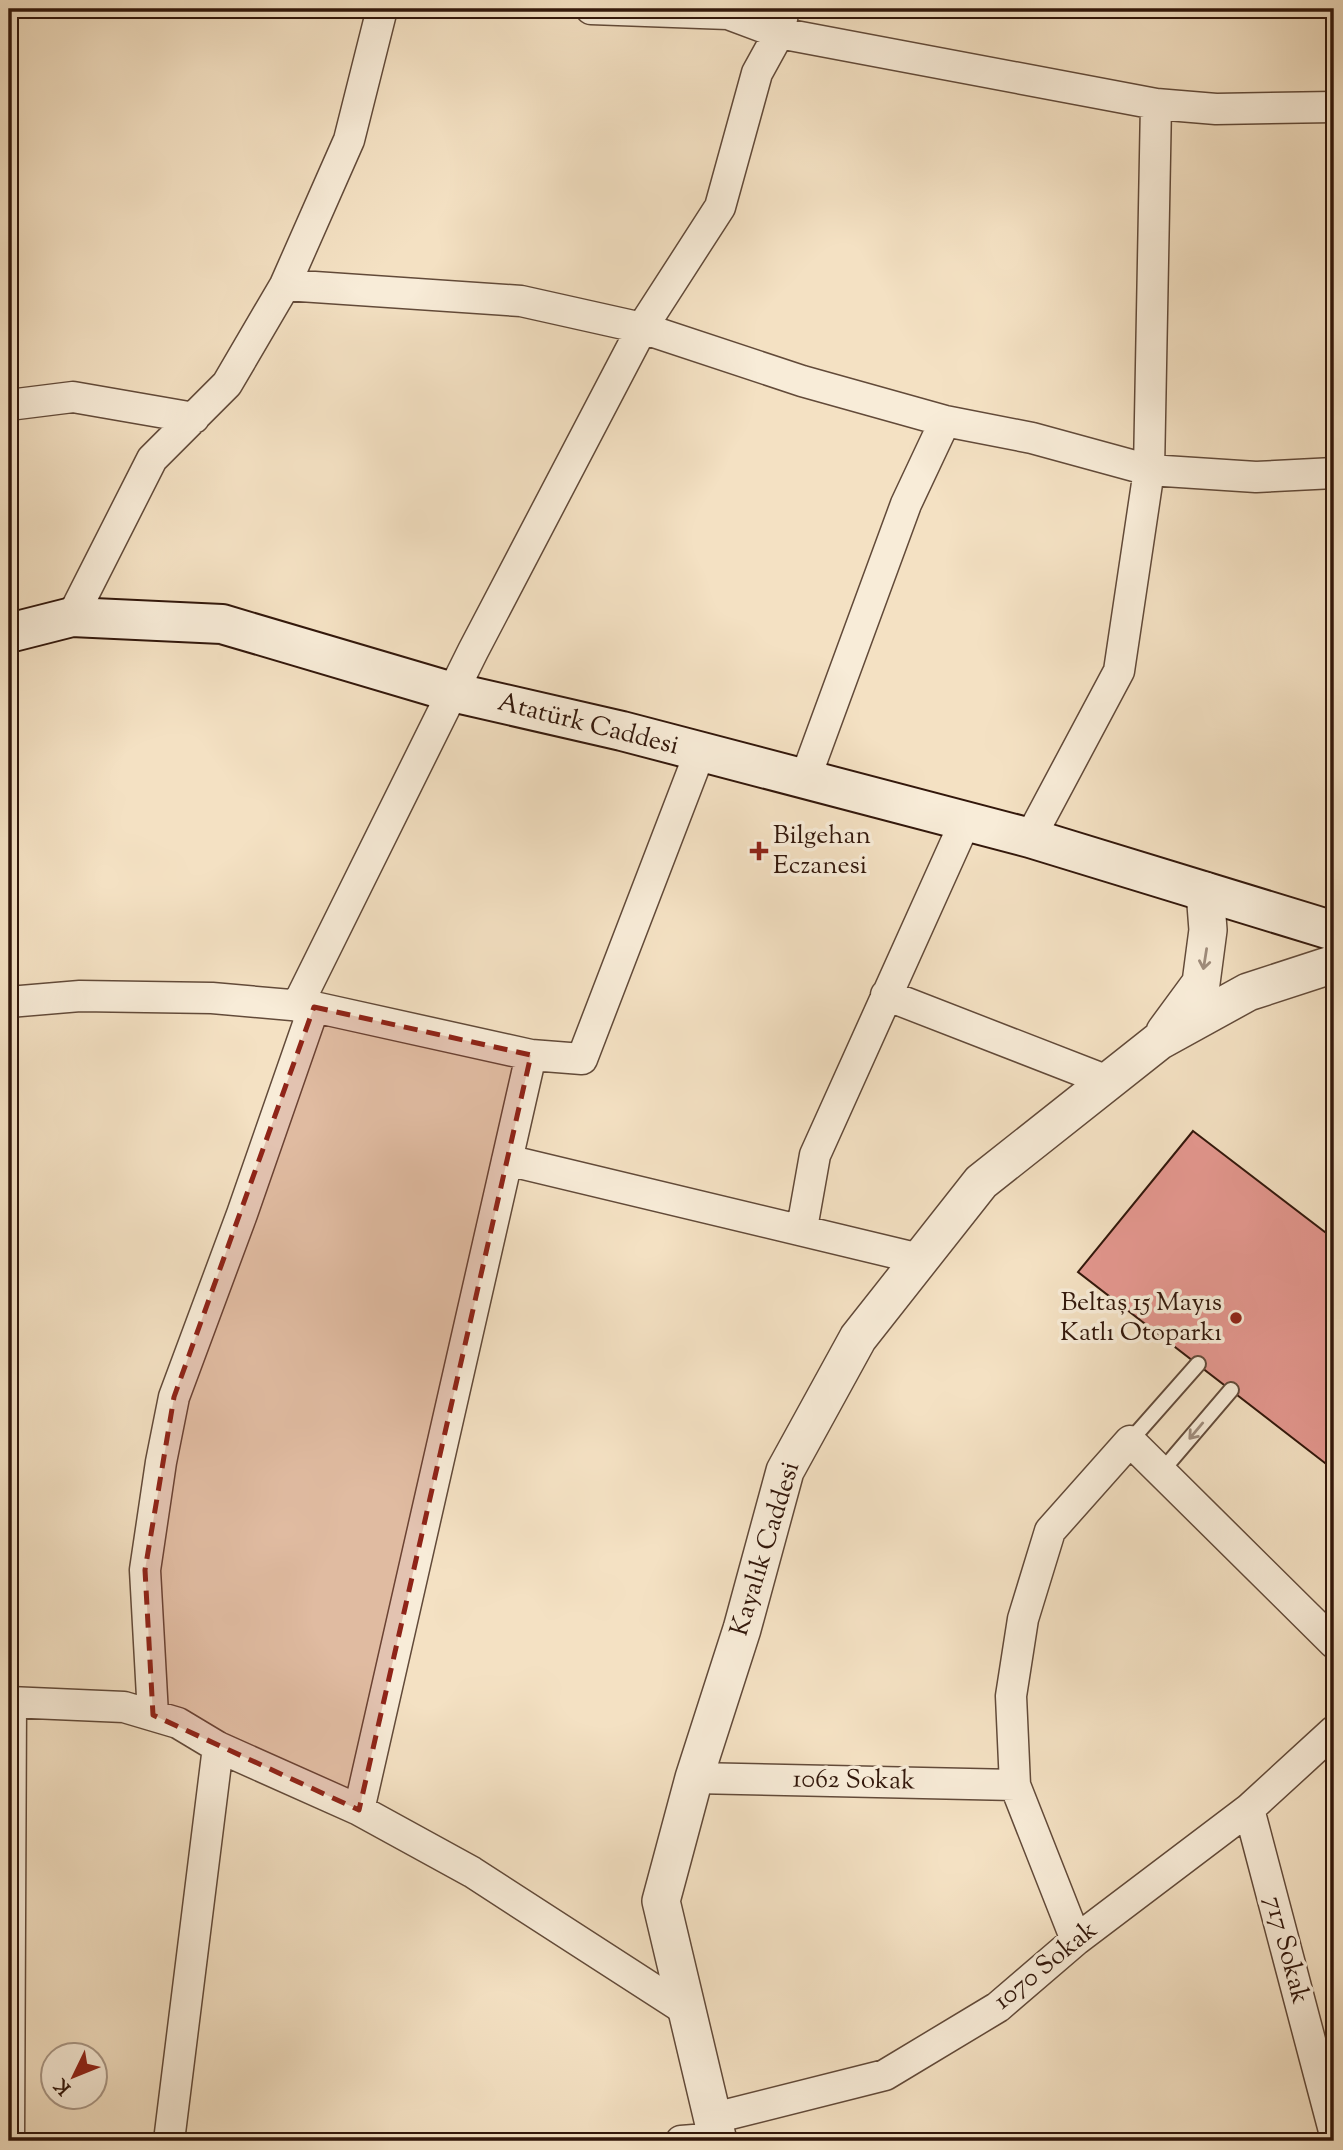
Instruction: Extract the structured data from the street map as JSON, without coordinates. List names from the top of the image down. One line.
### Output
{"streets":{"main road":["Atatürk Caddesi"],"street":["Kayalık Caddesi","1062 Sokak","717 Sokak","1070 Sokak"]},"crossings":[["Atatürk Caddesi","Kayalık Caddesi"],["Kayalık Caddesi","1062 Sokak"],["Kayalık Caddesi","1070 Sokak"],["717 Sokak","1070 Sokak"]],"places":{"health":["Bilgehan Eczanesi"],"other":["Beltaş 15 Mayıs Katlı Otoparkı"]},"north":"bottom left"}
